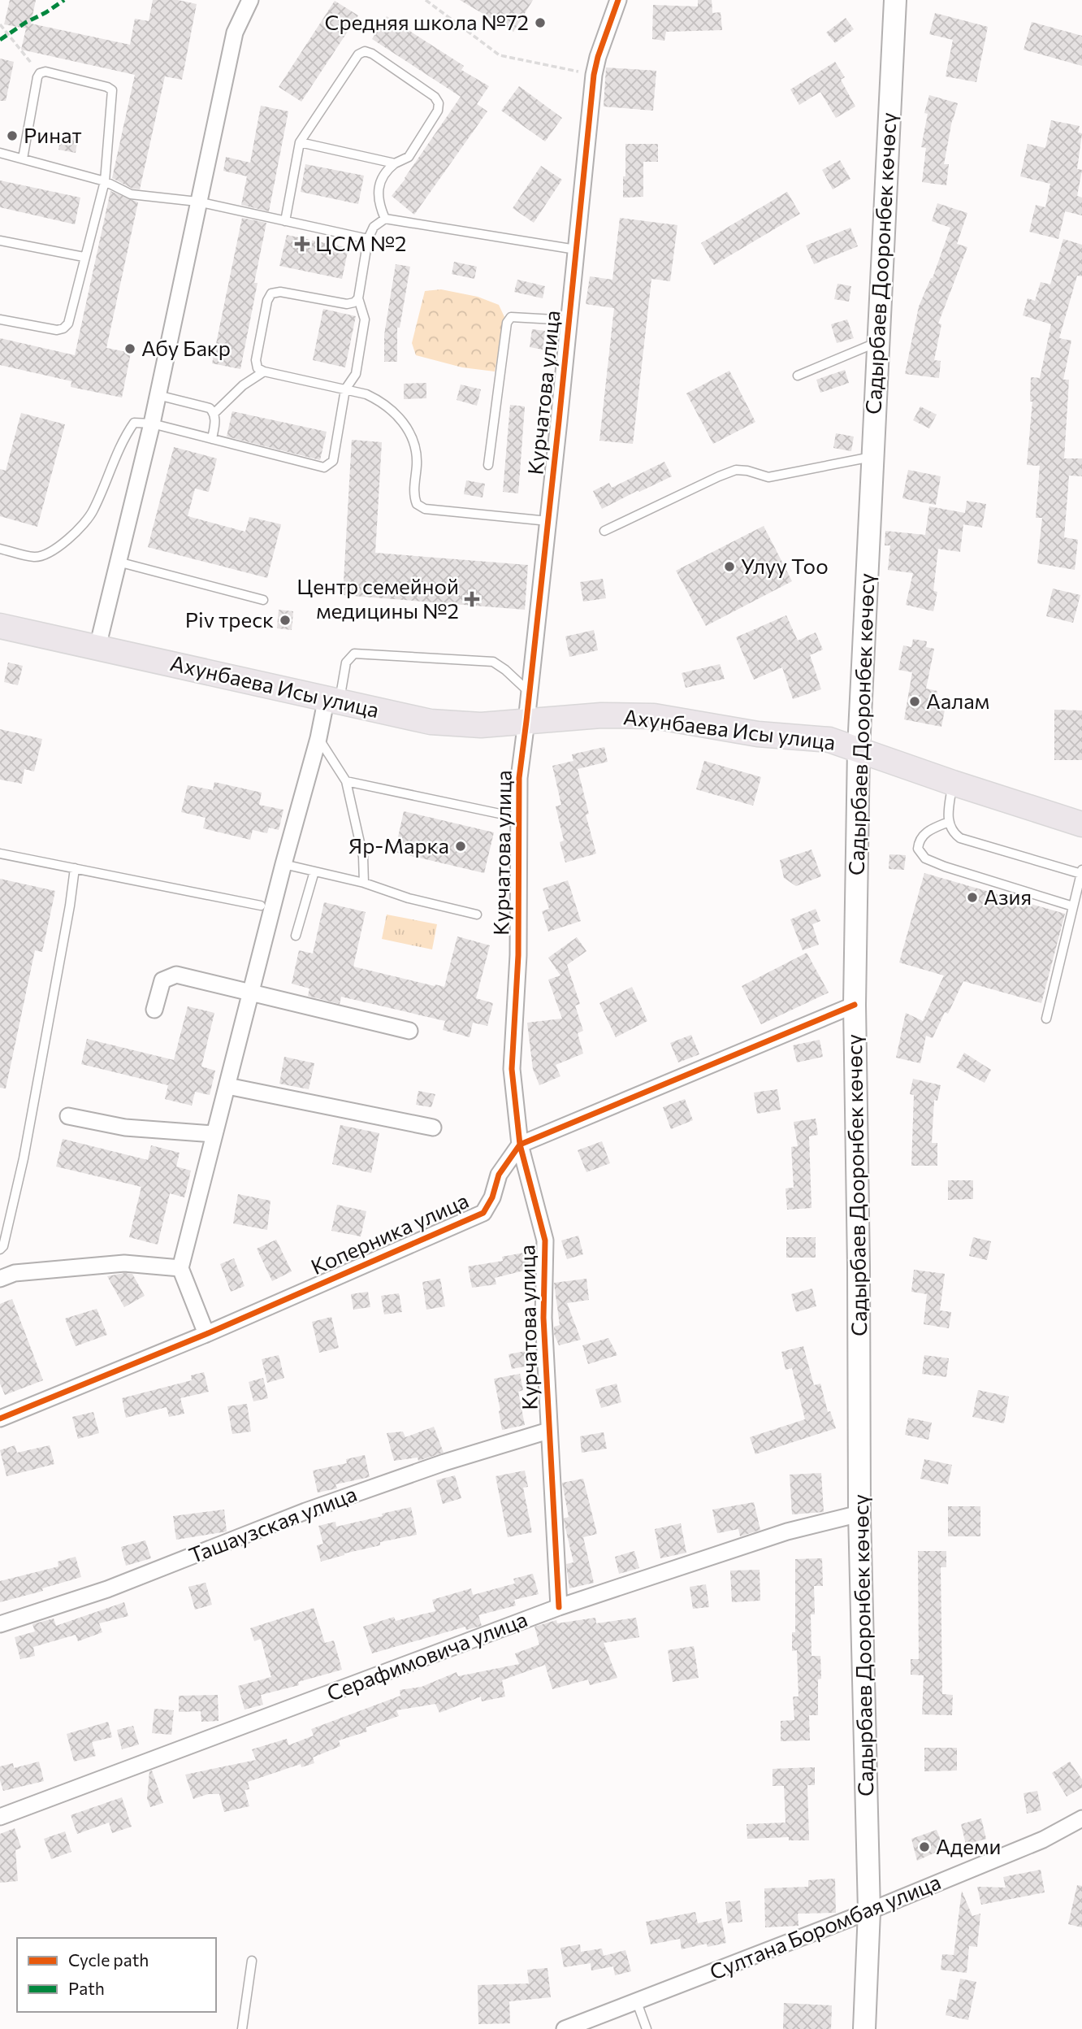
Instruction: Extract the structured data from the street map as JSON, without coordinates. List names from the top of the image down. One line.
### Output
{"streets":{"main road":["Садырбаев Дооронбек көчөсү","Ахунбаева Исы улица"],"street":["Курчатова улица","Коперника улица","Ташаузская улица","Серафимовича улица","Султана Боромбая улица"]},"crossings":[["Садырбаев Дооронбек көчөсү","Ахунбаева Исы улица"],["Садырбаев Дооронбек көчөсү","Серафимовича улица"],["Садырбаев Дооронбек көчөсү","Султана Боромбая улица"],["Курчатова улица","Ахунбаева Исы улица"],["Курчатова улица","Коперника улица"],["Курчатова улица","Ташаузская улица"],["Курчатова улица","Серафимовича улица"]],"places":{"other":["Средняя школа №72","Ринат","Абу Бакр","Улуу Тоо","Piv треск","Аалам","Яр-Марка","Азия","Адеми"],"health":["ЦСМ №2","Центр семейной медицины №2"]},"legend":["Cycle path","Path"]}
